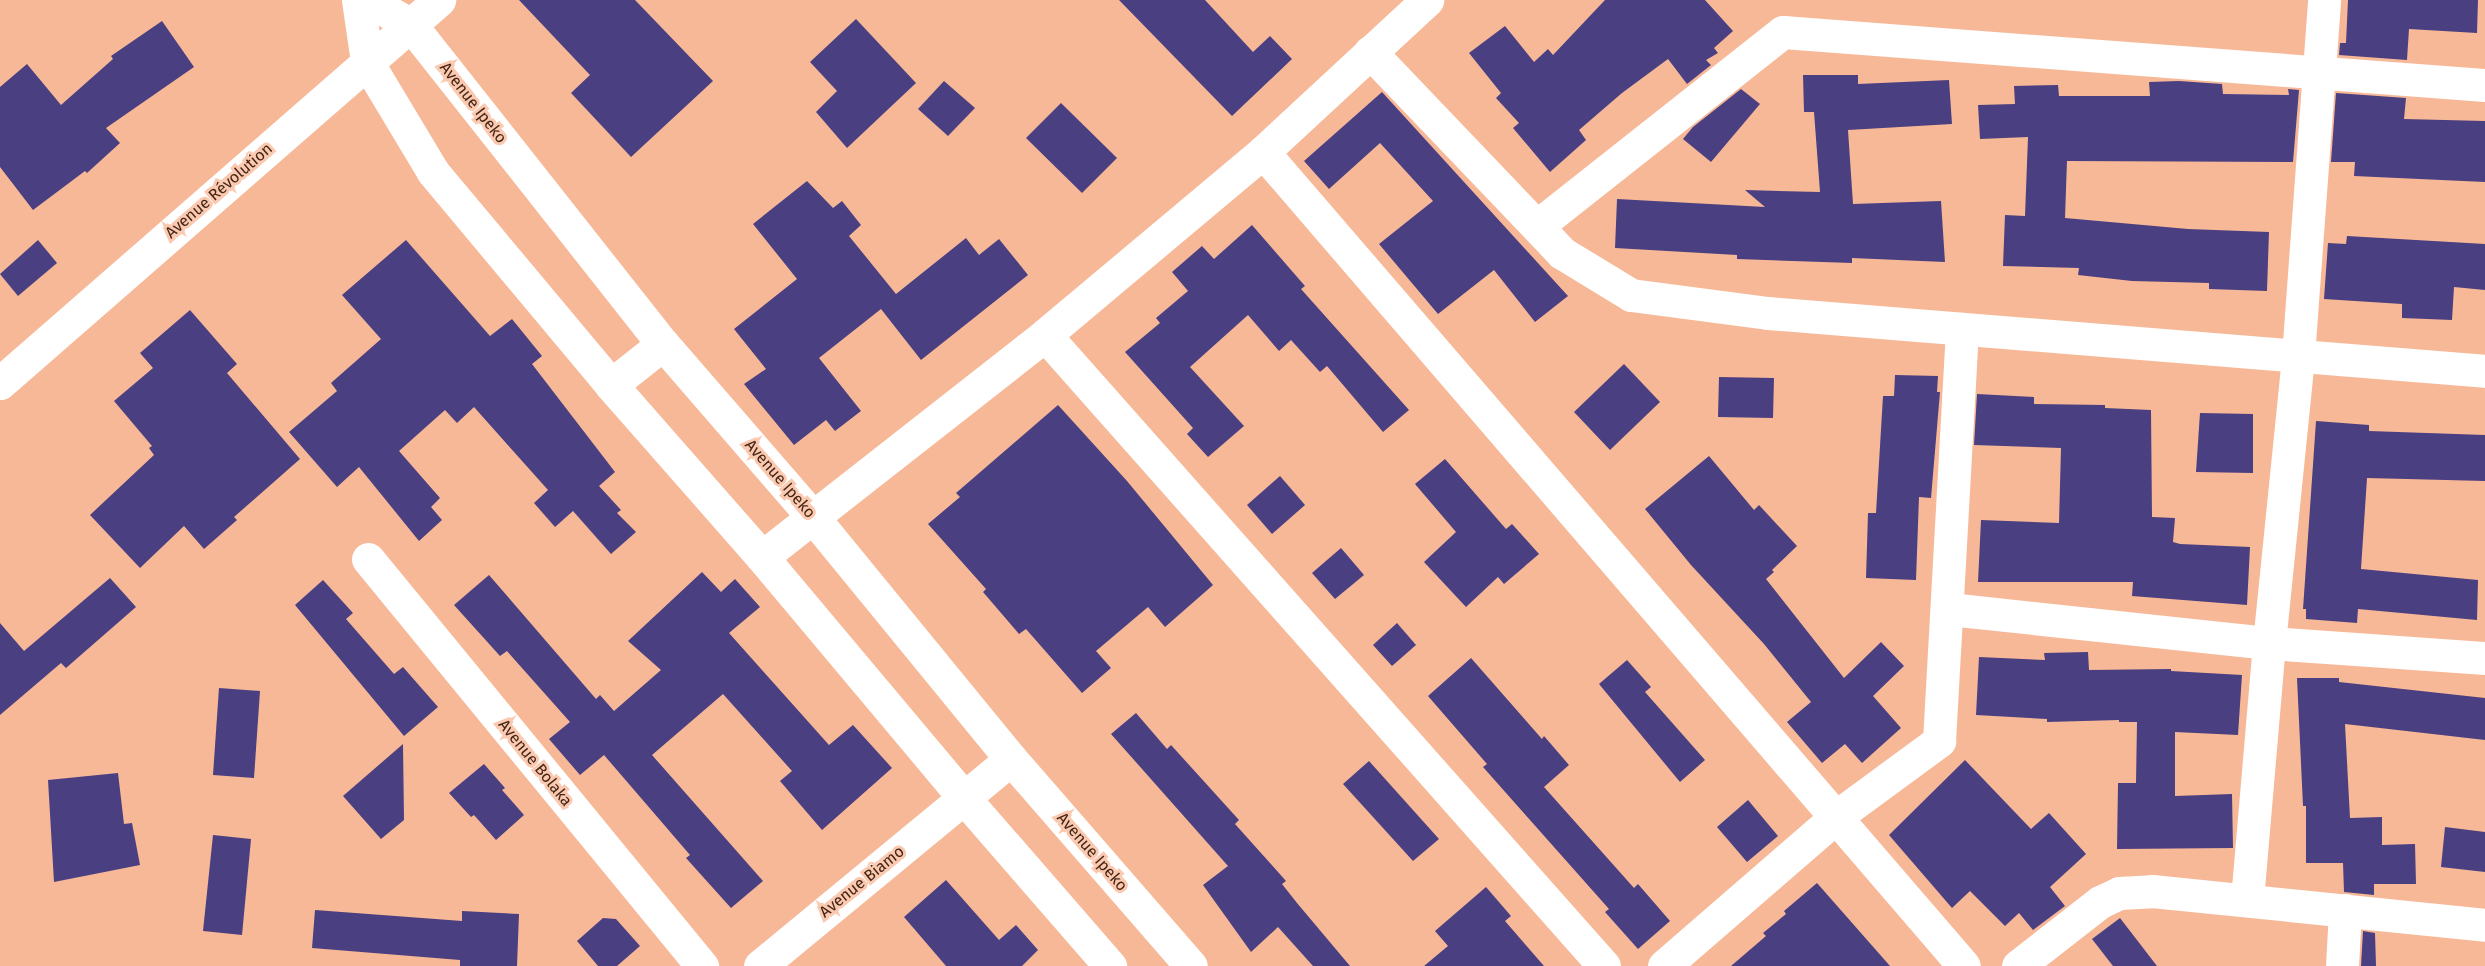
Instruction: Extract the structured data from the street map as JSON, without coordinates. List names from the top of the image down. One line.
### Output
{"streets":{"street":["Avenue Ipeko","Avenue Révolution","Avenue Bolaka","Avenue Biamo"]},"crossings":[["Avenue Ipeko","Avenue Révolution"],["Avenue Ipeko","Avenue Biamo"]]}
